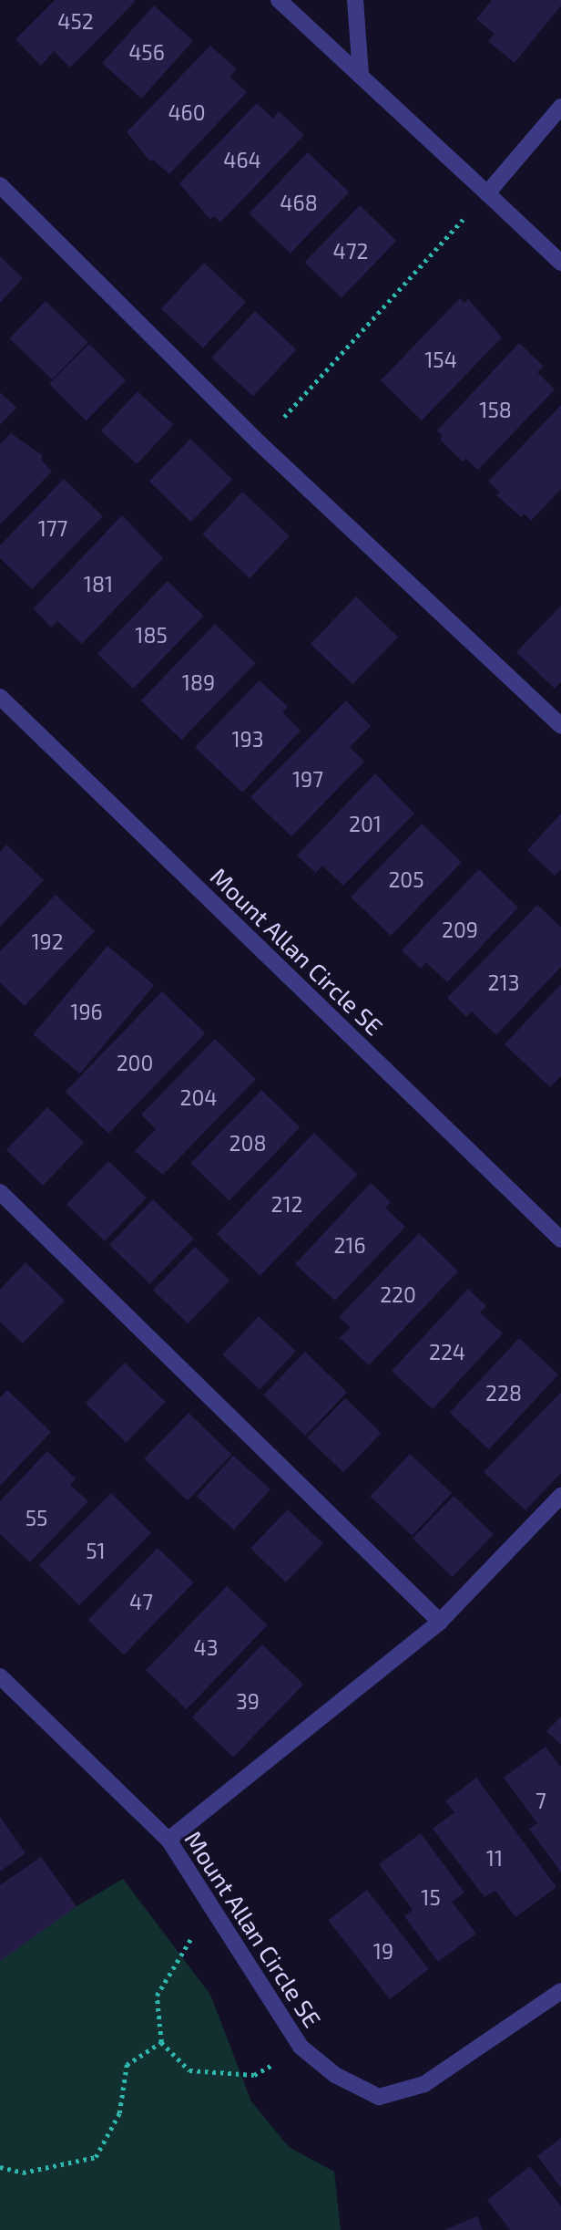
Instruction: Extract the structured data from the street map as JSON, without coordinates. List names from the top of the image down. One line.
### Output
{"streets":{"street":["Mount Allan Circle SE"]},"house_numbers":["452","456","460","464","468","472","154","158","177","181","185","189","193","197","201","205","209","192","213","196","200","204","208","212","216","220","224","228","55","51","47","43","39","7","11","15","19"]}
